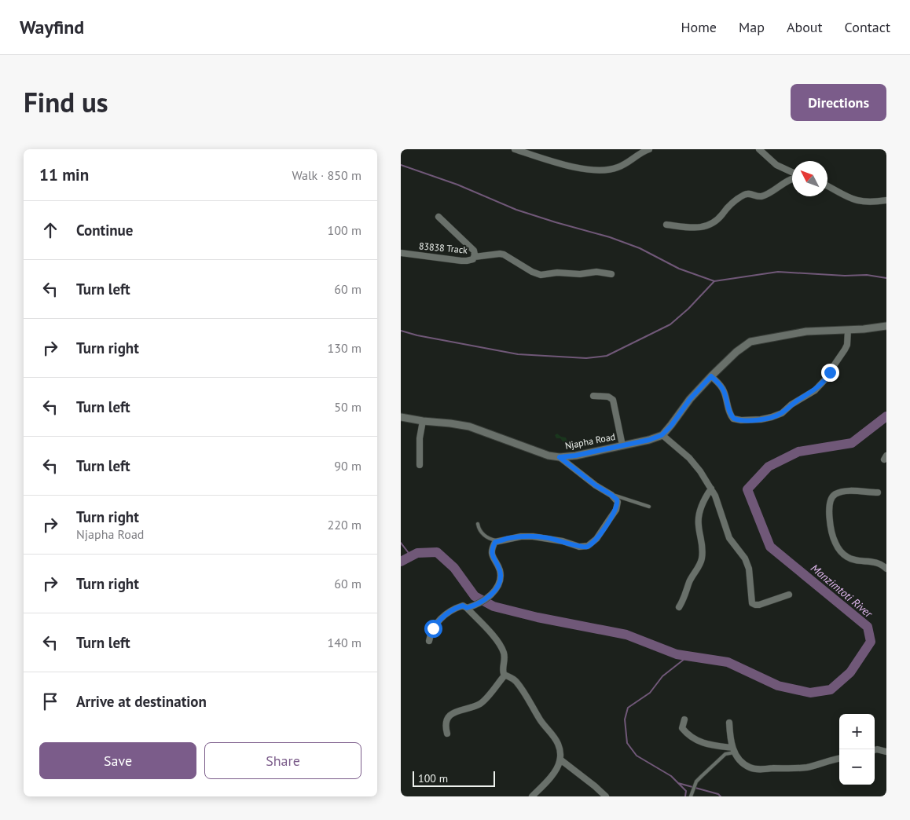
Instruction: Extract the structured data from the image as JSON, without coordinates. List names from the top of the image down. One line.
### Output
{"streets":{"street":["83838 Track","Njapha Road"]},"water":["Manzimtoti River"],"scale_bar":"100 m","north":"top left","page":{"header":"Wayfind","nav":["Home","Map","About","Contact"],"title":"Find us","buttons":["Directions",["Save","Share"]],"heading":["11 min","Walk · 850 m"],"list":[["Continue","100 m"],["Turn left","60 m"],["Turn right","130 m"],["Turn left","50 m"],["Turn left","90 m"],["Turn right","Njapha Road","220 m"],["Turn right","60 m"],["Turn left","140 m"],"Arrive at destination"],"map_buttons":["+","−"],"scale":"100 m"}}
